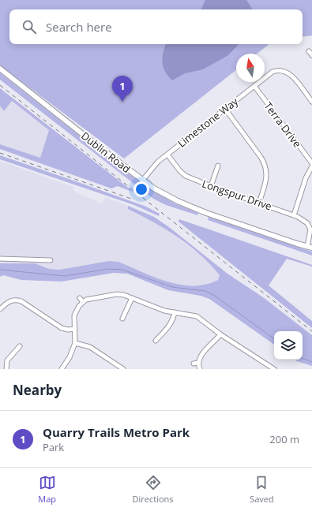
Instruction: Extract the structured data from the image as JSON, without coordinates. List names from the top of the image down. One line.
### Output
{"streets":{"main road":["Dublin Road"],"street":["Limestone Way","Terra Drive","Longspur Drive"]},"crossings":[["Limestone Way","Terra Drive"],["Limestone Way","Dublin Road"],["Limestone Way","Longspur Drive"]],"north":"top","page":{"search":"Search here","pins":"1","heading":"Nearby","list":[{"mark":"1","name":"Quarry Trails Metro Park","note":"Park","value":"200 m"}],"nav":["Map","Directions","Saved"]}}
